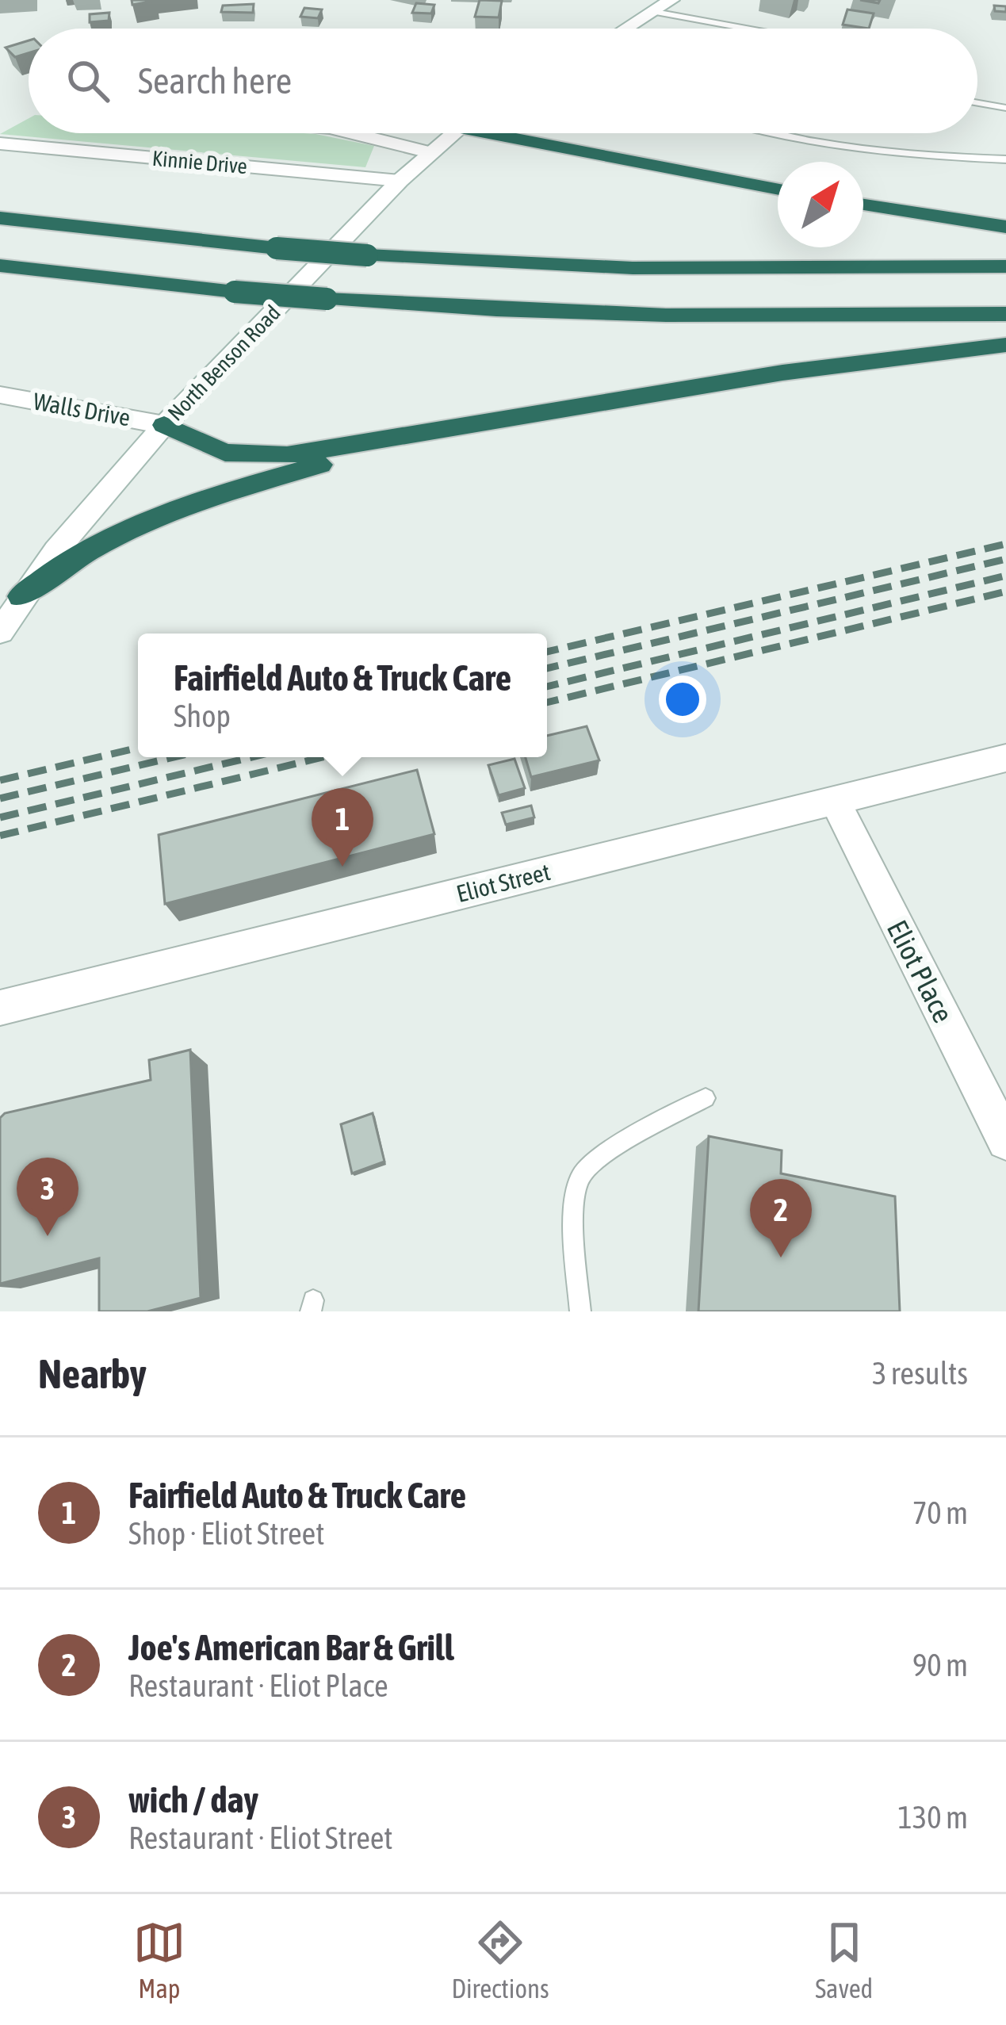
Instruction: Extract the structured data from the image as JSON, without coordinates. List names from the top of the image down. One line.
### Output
{"streets":{"street":["Kinnie Drive","North Benson Road","Walls Drive","Eliot Street","Eliot Place"]},"crossings":[["Kinnie Drive","North Benson Road"],["North Benson Road","Walls Drive"],["Eliot Street","Eliot Place"]],"north":"top right","page":{"search":"Search here","popup":["Fairfield Auto & Truck Care","Shop"],"pins":["1","3","2"],"heading":["Nearby","3 results"],"list":[{"mark":"1","name":"Fairfield Auto & Truck Care","note":"Shop · Eliot Street","value":"70 m"},{"mark":"2","name":"Joe's American Bar & Grill","note":"Restaurant · Eliot Place","value":"90 m"},{"mark":"3","name":"wich / day","note":"Restaurant · Eliot Street","value":"130 m"}],"nav":["Map","Directions","Saved"]}}
